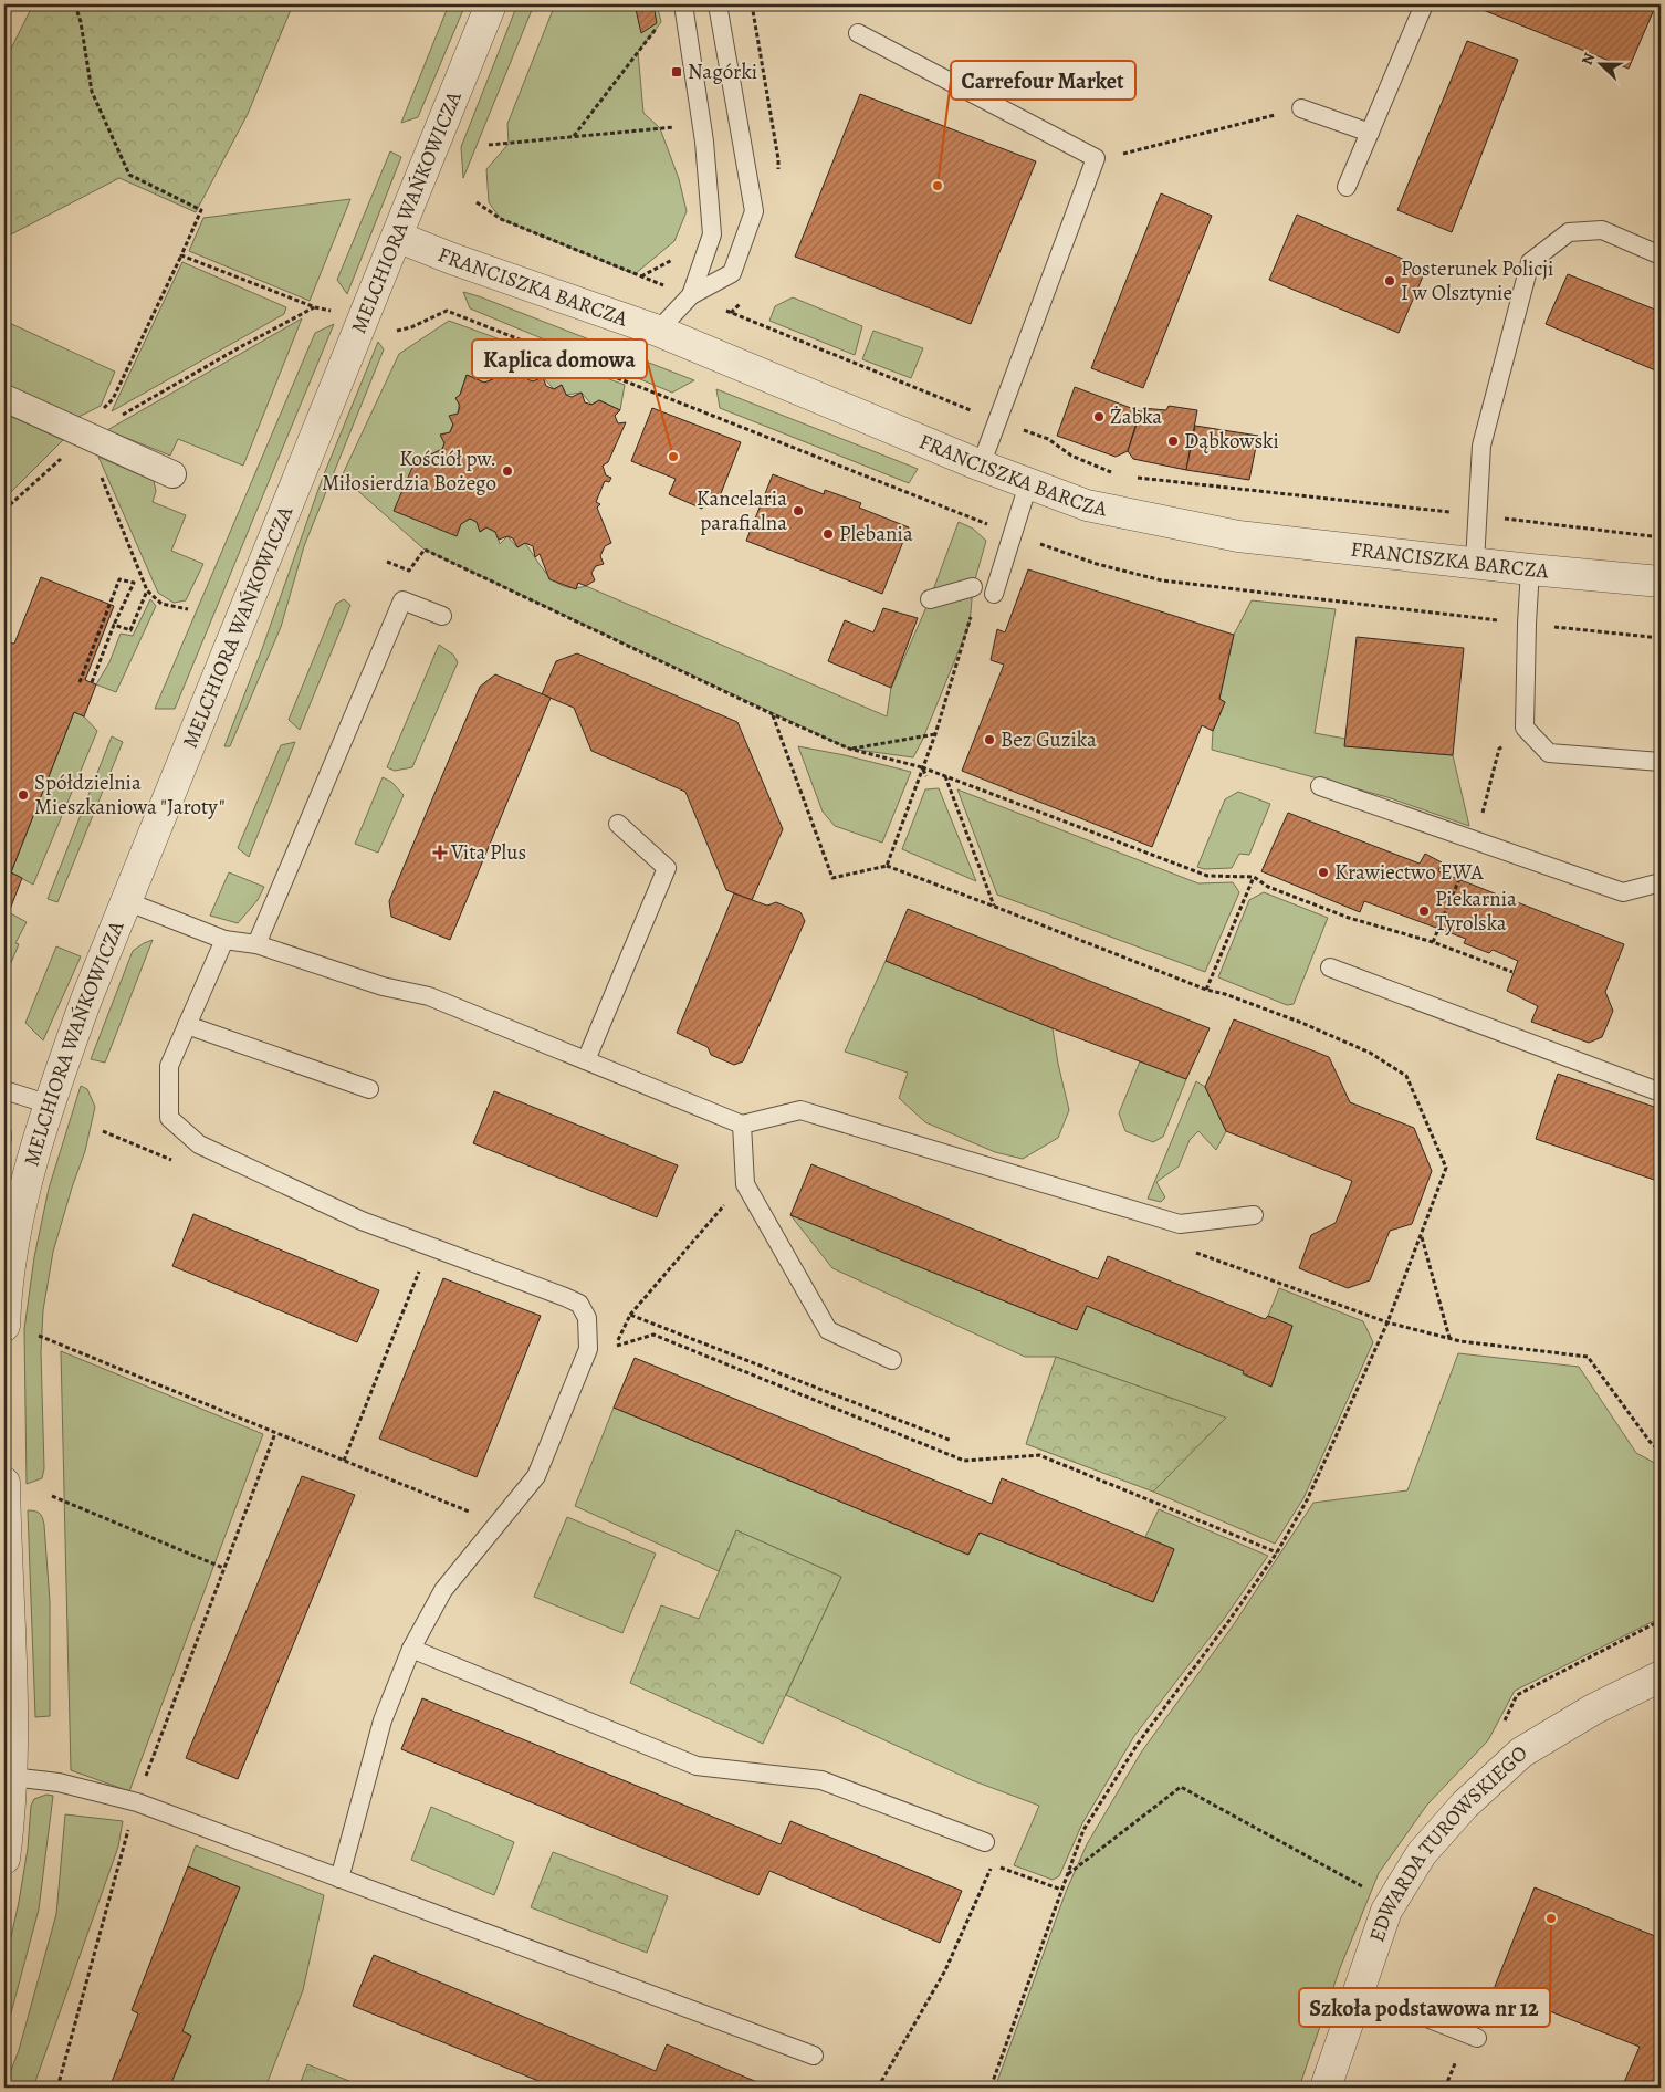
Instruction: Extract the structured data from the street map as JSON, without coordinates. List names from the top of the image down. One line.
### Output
{"streets":{"street":["MELCHIORA WAŃKOWICZA","FRANCISZKA BARCZA","EDWARDA TUROWSKIEGO"]},"crossings":[["MELCHIORA WAŃKOWICZA","FRANCISZKA BARCZA"]],"places":{"transit":["Nagórki"],"other":["Carrefour Market","Posterunek Policji I w Olsztynie","Żabka","Dąbkowski","Kaplica domowa","Kościół pw. Miłosierdzia Bożego","Kancelaria parafialna","Plebania","Bez Guzika","Spółdzielnia Mieszkaniowa \"Jaroty\"","Krawiectwo EWA","Piekarnia Tyrolska","Szkoła podstawowa nr 12"],"health":["Vita Plus"]},"north":"left"}
